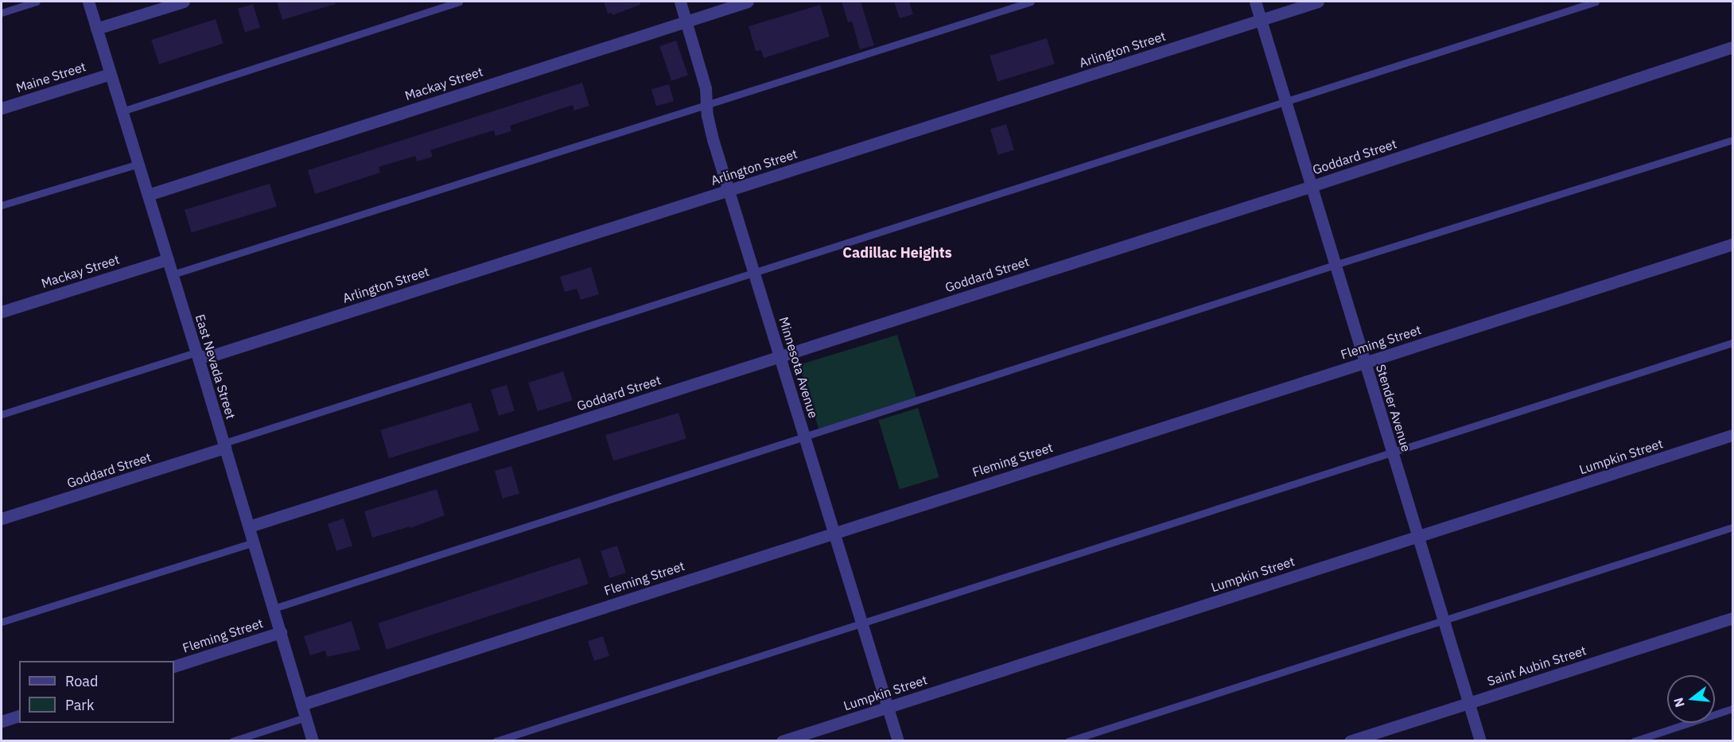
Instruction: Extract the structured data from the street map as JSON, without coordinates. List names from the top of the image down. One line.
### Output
{"streets":{"street":["Arlington Street","Maine Street","Mackay Street","Goddard Street","Fleming Street","East Nevada Street","Minnesota Avenue","Stender Avenue","Lumpkin Street","Saint Aubin Street"]},"crossings":[["Arlington Street","East Nevada Street"],["Arlington Street","Minnesota Avenue"],["Arlington Street","Stender Avenue"],["Maine Street","East Nevada Street"],["Mackay Street","East Nevada Street"],["Mackay Street","Minnesota Avenue"],["Goddard Street","East Nevada Street"],["Goddard Street","Minnesota Avenue"],["Goddard Street","Stender Avenue"],["Fleming Street","East Nevada Street"],["Fleming Street","Minnesota Avenue"],["Fleming Street","Stender Avenue"],["Minnesota Avenue","Lumpkin Street"],["Stender Avenue","Lumpkin Street"],["Stender Avenue","Saint Aubin Street"]],"districts":["Cadillac Heights"],"legend":["Road","Park"],"north":"left"}
